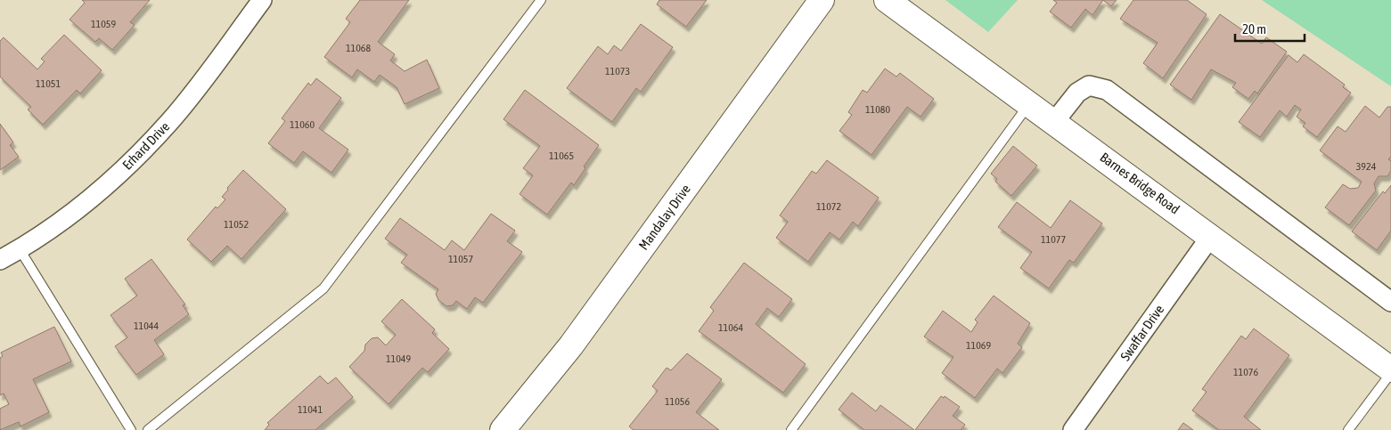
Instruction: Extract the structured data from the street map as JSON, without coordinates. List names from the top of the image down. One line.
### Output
{"streets":{"street":["Erhard Drive","Barnes Bridge Road","Mandalay Drive","Swaffar Drive"]},"crossings":[["Barnes Bridge Road","Swaffar Drive"]],"house_numbers":["11059","11068","11073","11051","11080","11060","11065","3924","11072","11052","11077","11057","11044","11064","11069","11049","11076","11056","11041"],"scale_bar":"20 m"}
